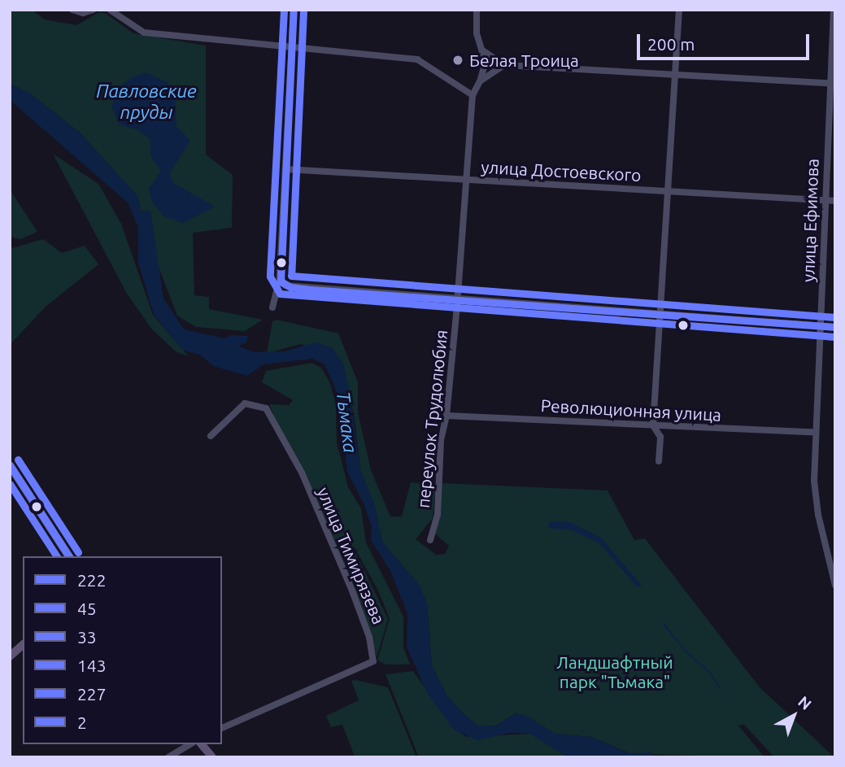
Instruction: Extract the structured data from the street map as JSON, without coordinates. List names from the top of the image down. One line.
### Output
{"streets":{"street":["улица Достоевского","улица Ефимова","Революционная улица","переулок Трудолюбия","улица Тимирязева"]},"crossings":[["улица Достоевского","улица Ефимова"],["улица Достоевского","переулок Трудолюбия"],["улица Ефимова","Революционная улица"],["Революционная улица","переулок Трудолюбия"]],"water":["Павловские пруды","Тьмака"],"parks":["Ландшафтный парк \"Тьмака\""],"places":["Белая Троица"],"lines":["transit line 222","transit line 45","transit line 33","transit line 2","transit line 143","transit line 227"],"legend":["222","45","33","143","227","2"],"scale_bar":"200 m","north":"top right"}
